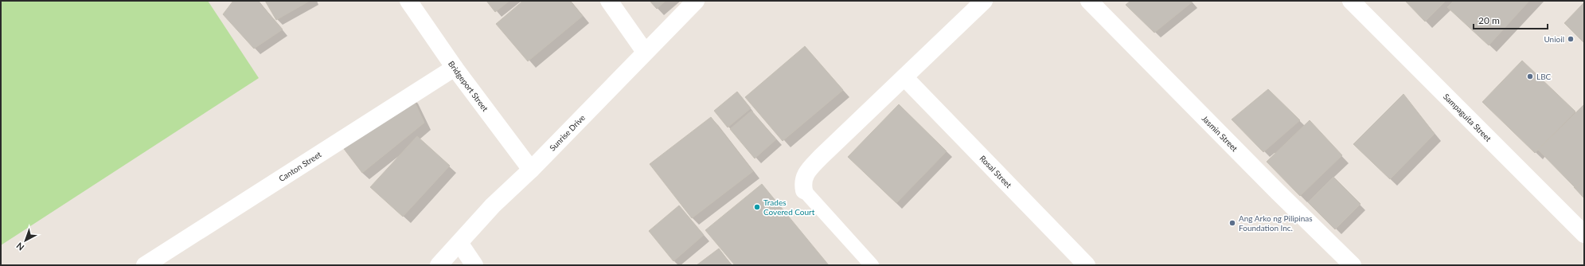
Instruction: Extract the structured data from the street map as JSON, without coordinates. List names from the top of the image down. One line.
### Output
{"streets":{"street":["Bridgeport Street","Sampaguita Street","Sunrise Drive","Jasmin Street","Canton Street","Rosal Street"]},"crossings":[["Bridgeport Street","Sunrise Drive"],["Bridgeport Street","Canton Street"]],"places":["Unioil","LBC","Trades Covered Court","Ang Arko ng Pilipinas Foundation Inc."],"scale_bar":"20 m","north":"bottom left"}
